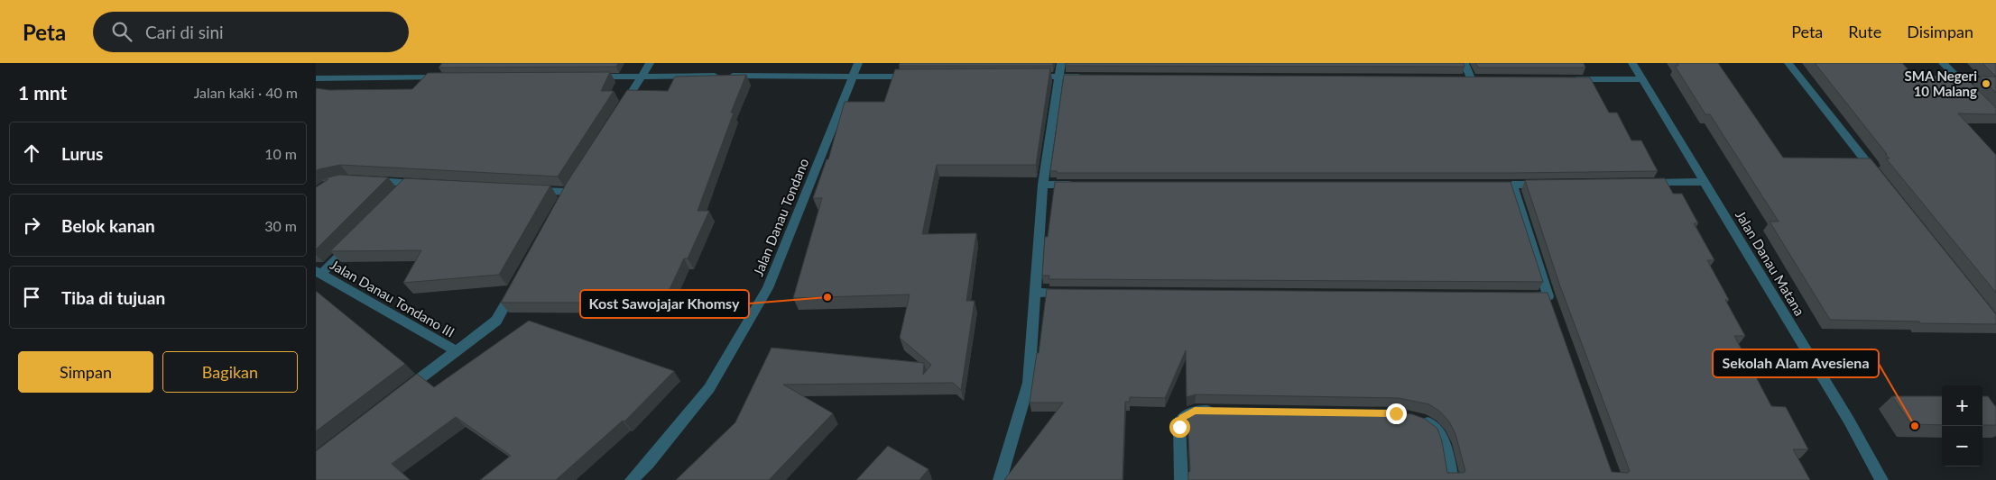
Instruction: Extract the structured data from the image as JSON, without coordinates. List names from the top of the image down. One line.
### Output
{"streets":{"street":["Jalan Danau Tondano","Jalan Danau Matana","Jalan Danau Tondano III"]},"places":["SMA Negeri 10 Malang","Kost Sawojajar Khomsy","Sekolah Alam Avesiena"],"page":{"header":"Peta","search":"Cari di sini","nav":["Peta","Rute","Disimpan"],"heading":["1 mnt","Jalan kaki · 40 m"],"list":[["Lurus","10 m"],["Belok kanan","30 m"],"Tiba di tujuan"],"buttons":["Simpan","Bagikan"],"map_buttons":["+","−"]}}
